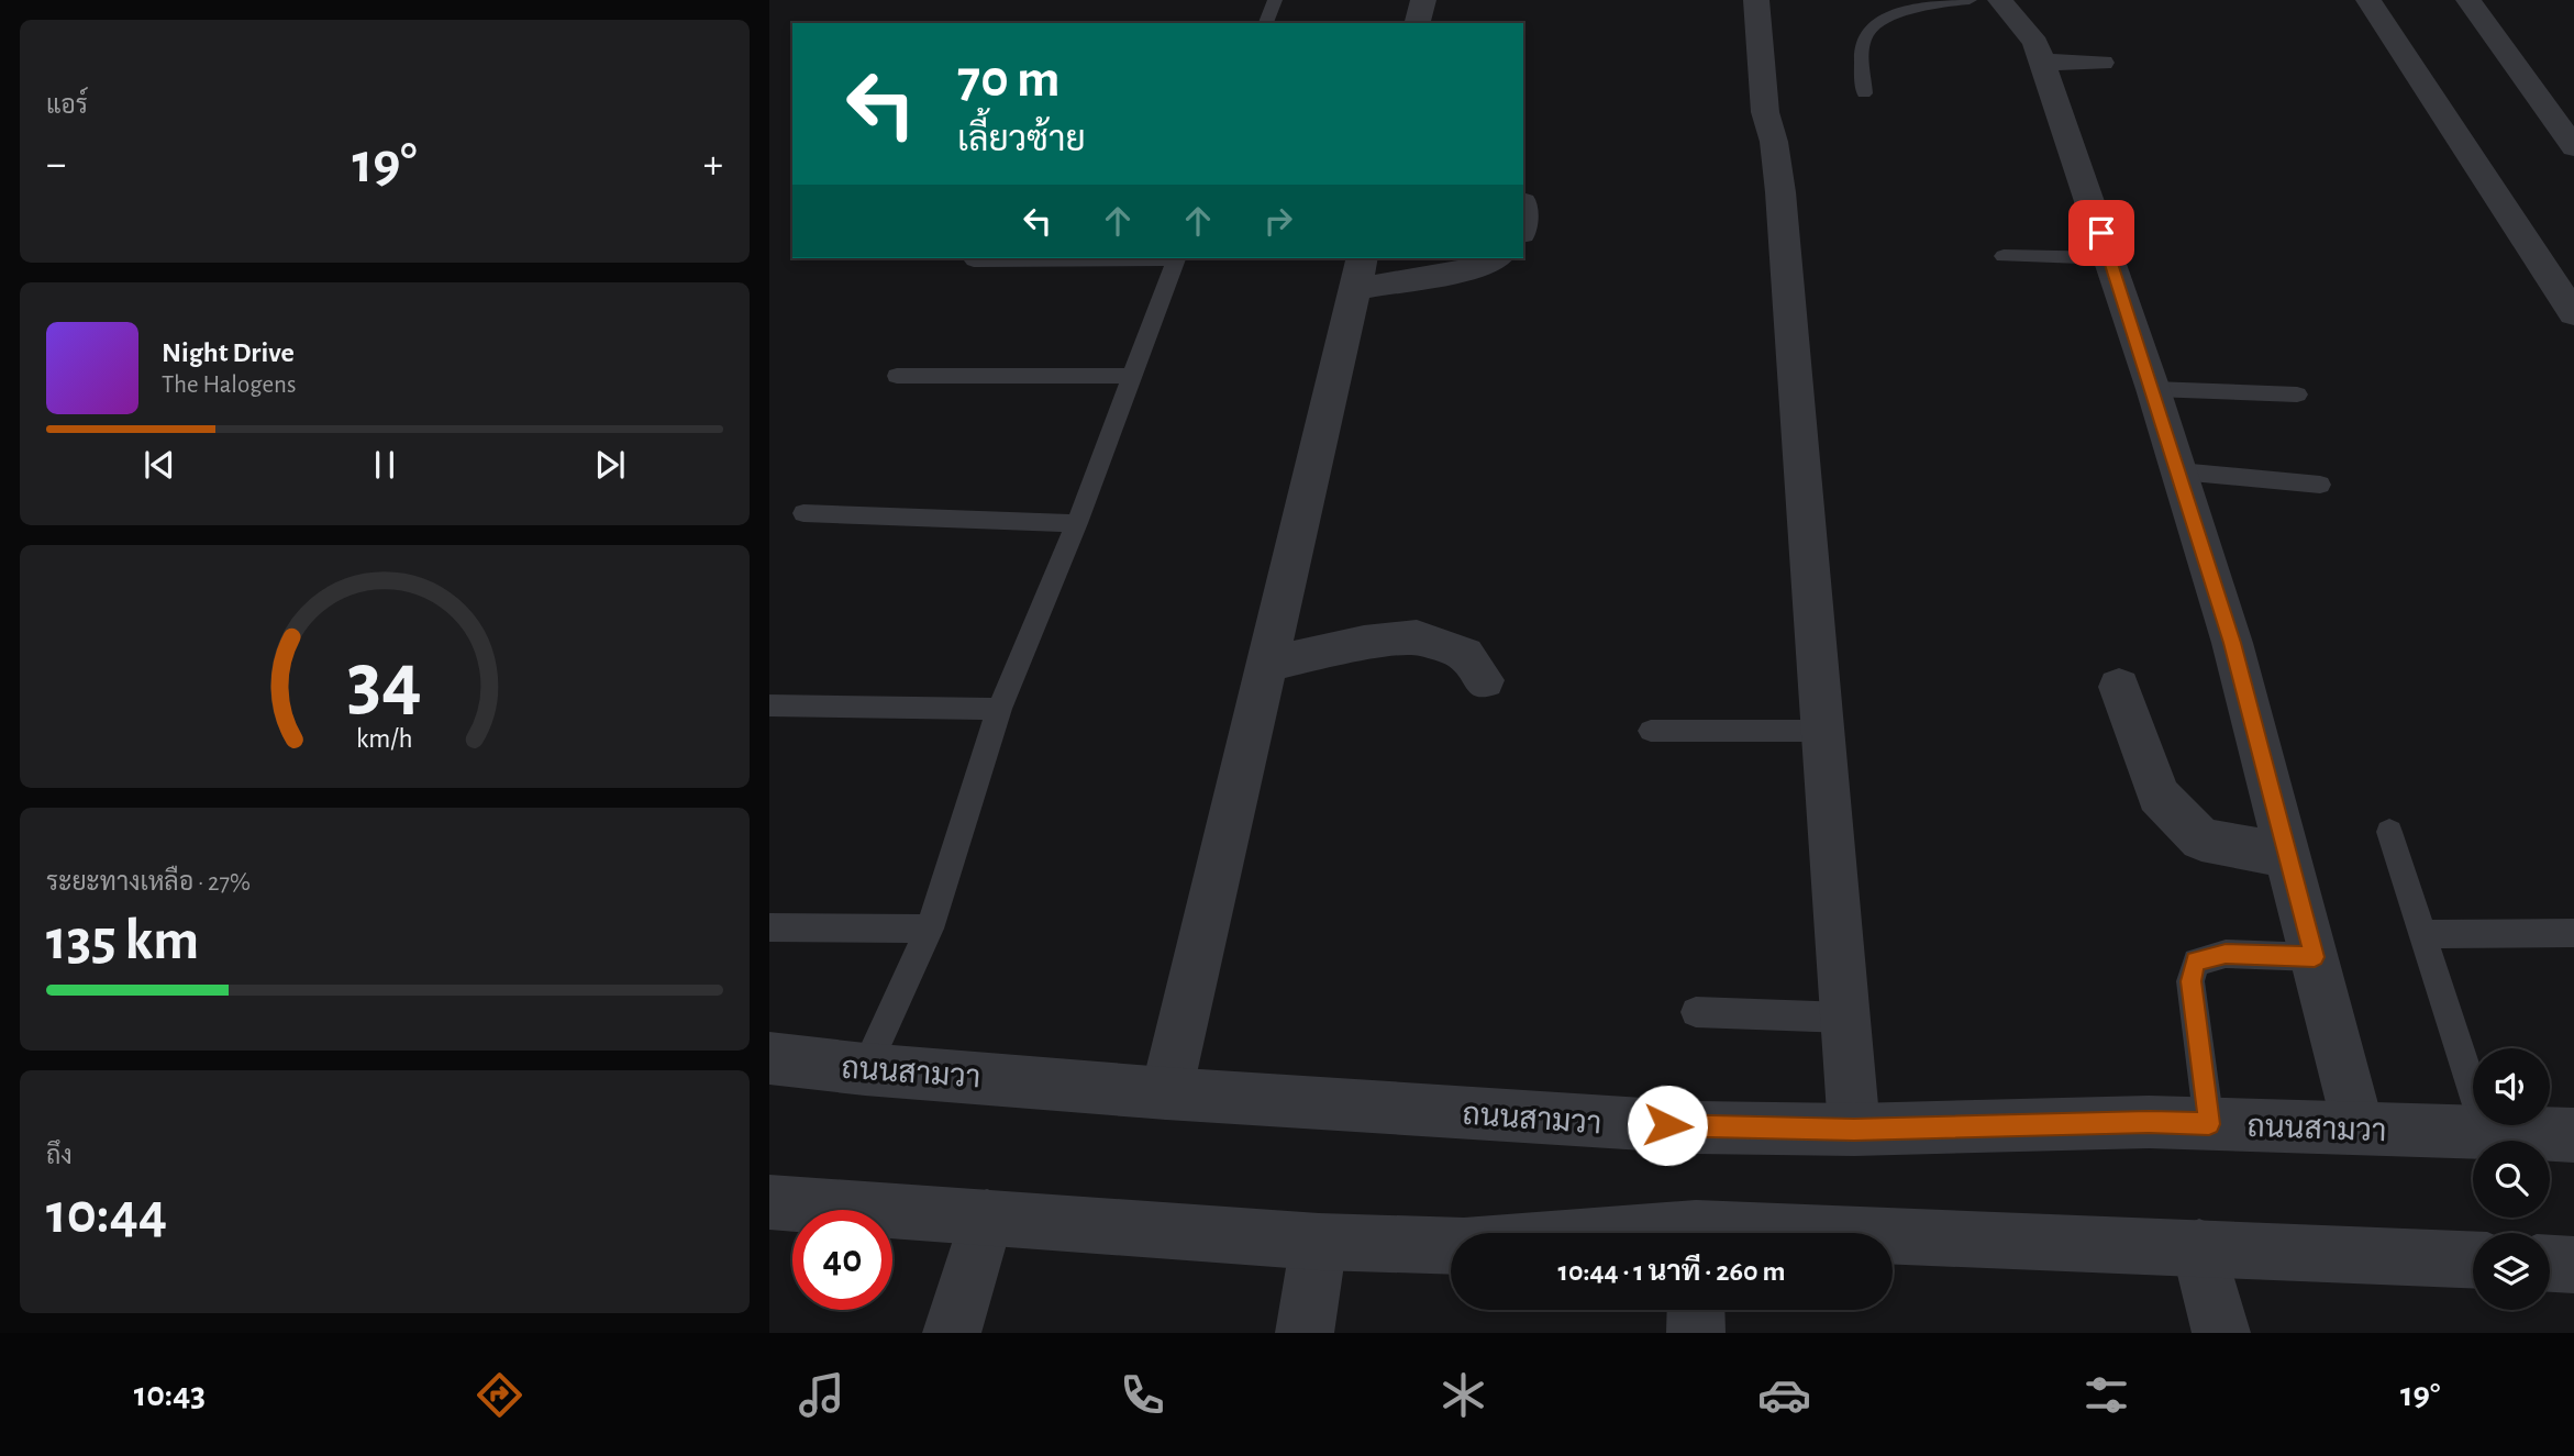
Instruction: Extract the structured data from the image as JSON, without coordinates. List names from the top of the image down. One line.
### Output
{"streets":{"street":["ถนนสามวา"]},"page":{"tile":["แอร์",["ระยะทางเหลือ · 27%","135 km"],["ถึง","10:44"]],"turn":["70 m","เลี้ยวซ้าย"],"heat":["−","19°","+"],"song":["Night Drive","The Halogens"],"limit":"40","trip":"10:44 · 1 นาที · 260 m","tabs":["10:43","19°"],"gauge":["34","km/h"]}}
